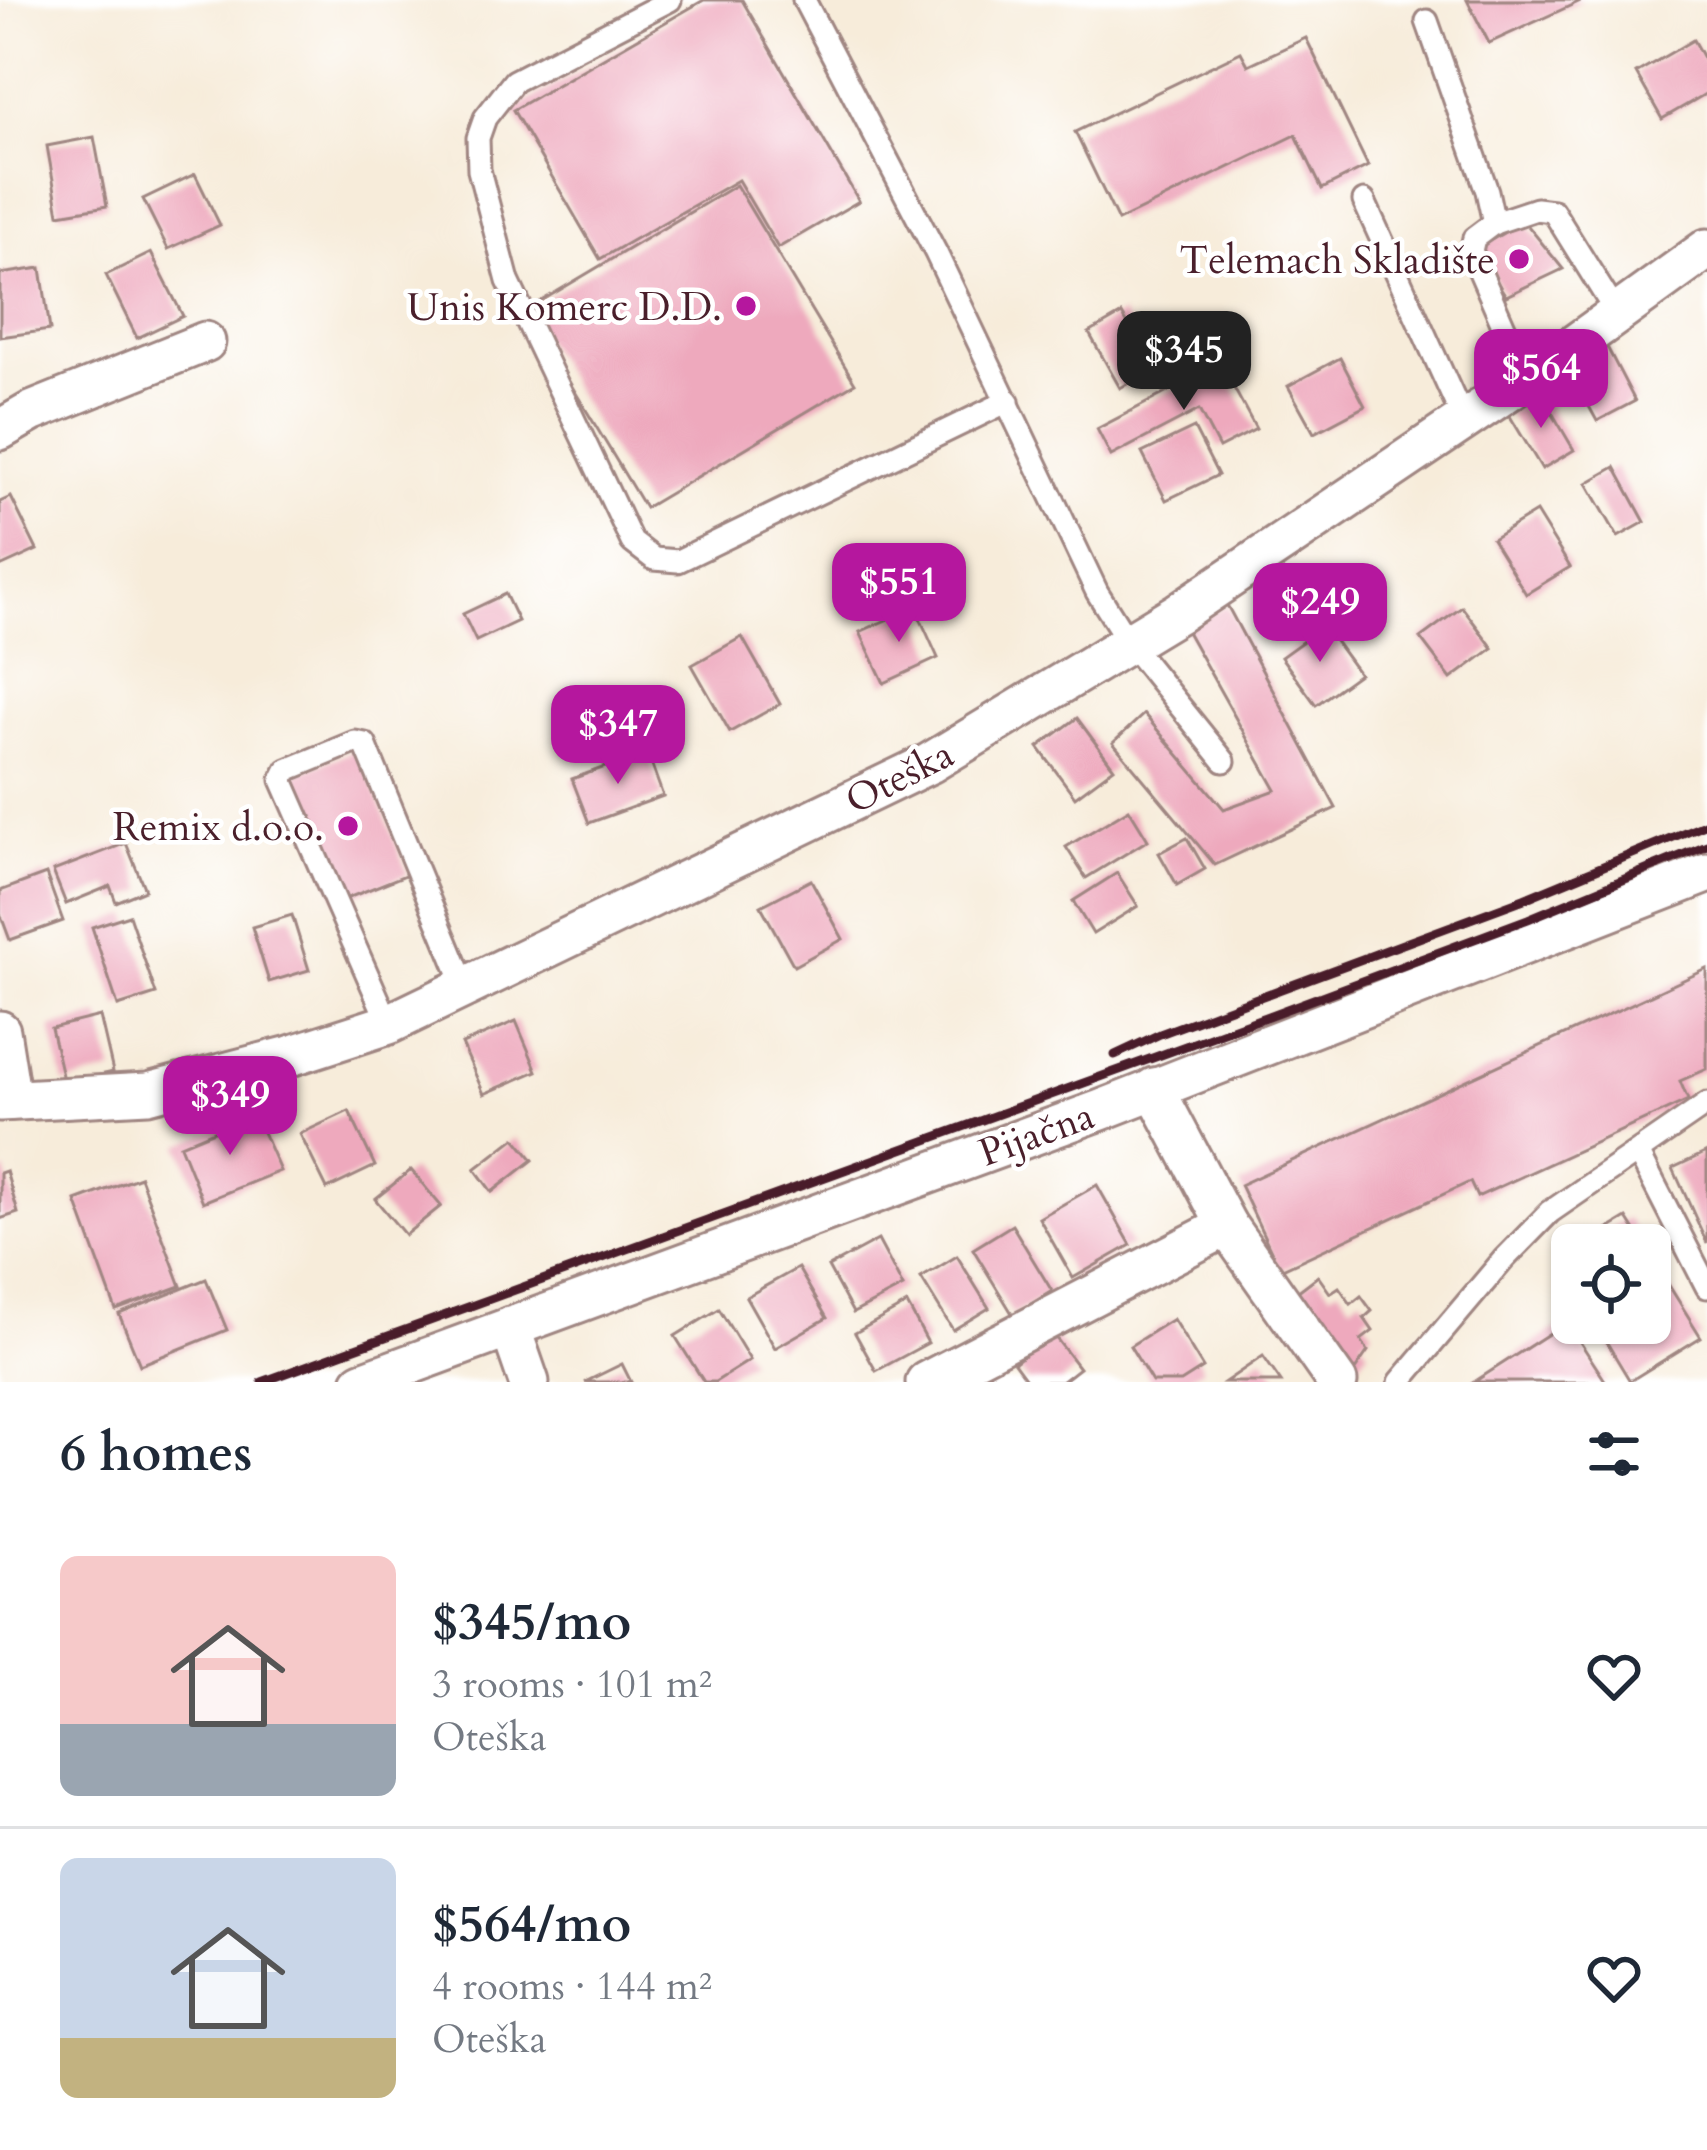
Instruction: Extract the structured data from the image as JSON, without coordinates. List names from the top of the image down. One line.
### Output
{"streets":{"street":["Oteška","Pijačna"]},"places":["Telemach Skladište","Unis Komerc D.D.","Remix d.o.o."],"page":{"price":["$345","$564","$551","$249","$347","$349"],"heading":"6 homes","list":[{"name":"$345/mo","note":"3 rooms · 101 m² · Oteška"},{"name":"$564/mo","note":"4 rooms · 144 m² · Oteška"}]}}
